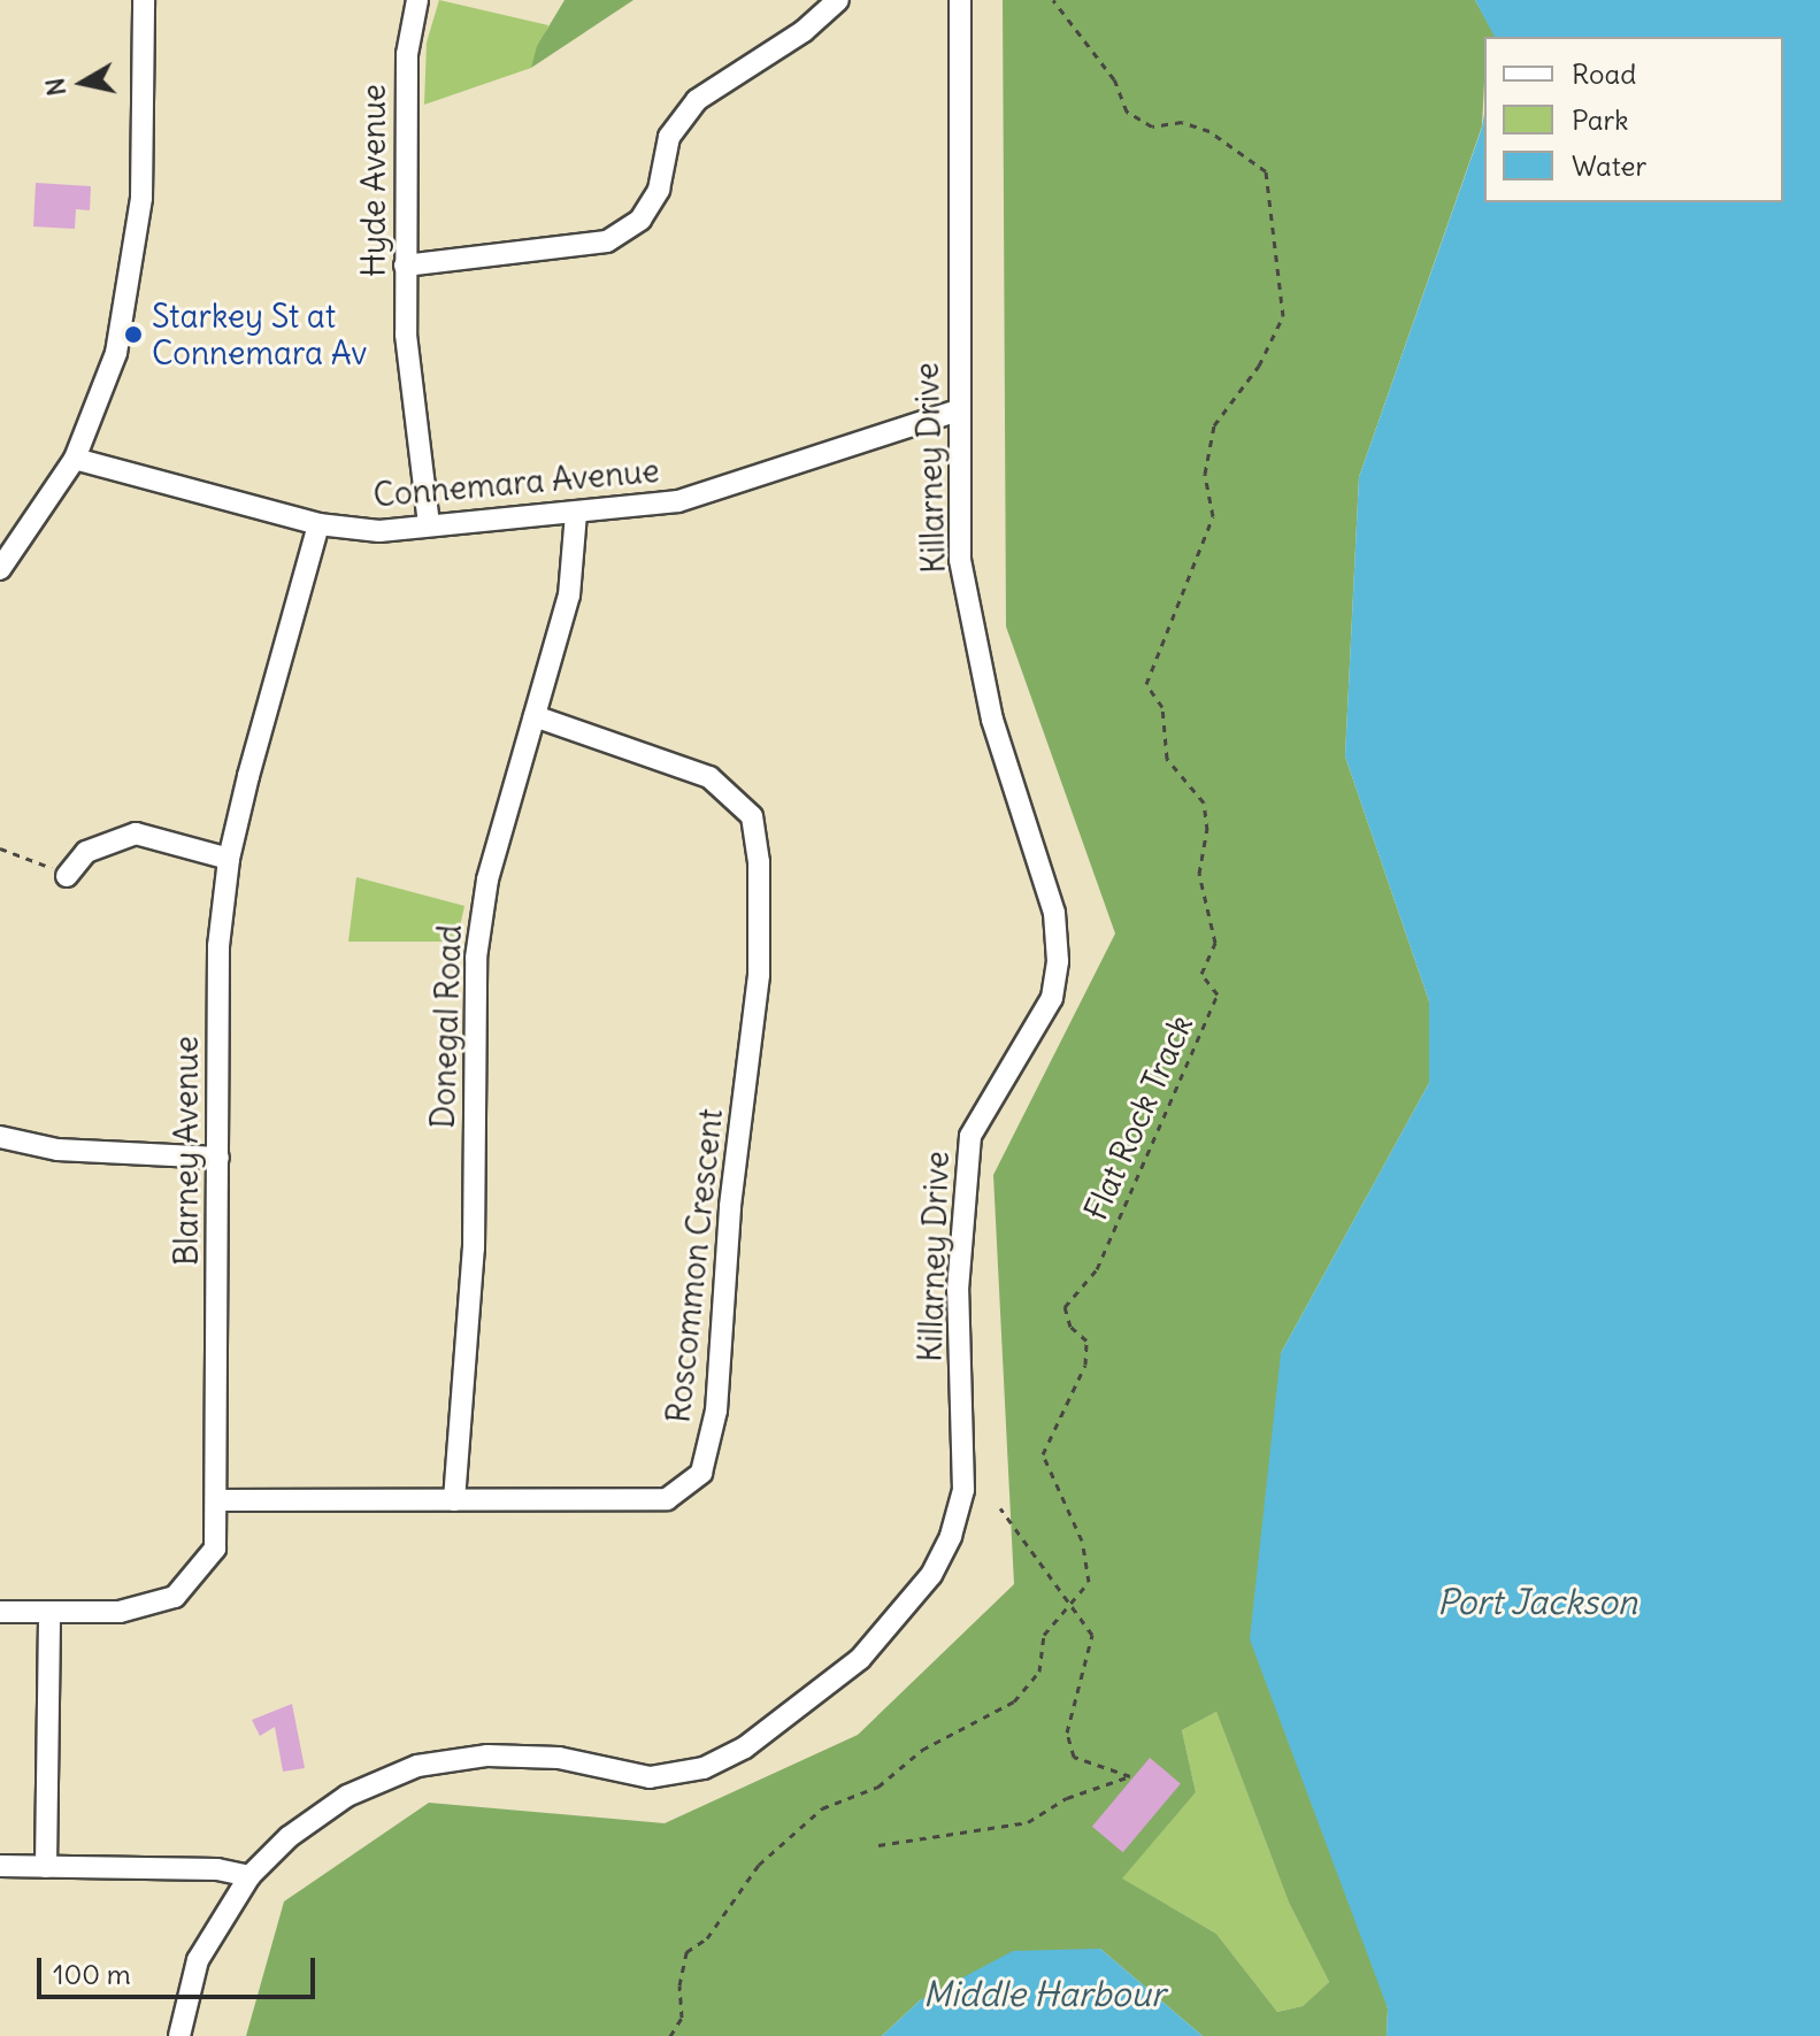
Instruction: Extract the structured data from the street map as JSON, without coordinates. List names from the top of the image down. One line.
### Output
{"streets":{"street":["Hyde Avenue","Killarney Drive","Connemara Avenue","Donegal Road","Blarney Avenue","Roscommon Crescent"],"path":["Flat Rock Track"]},"crossings":[["Hyde Avenue","Connemara Avenue"],["Killarney Drive","Connemara Avenue"],["Connemara Avenue","Donegal Road"],["Connemara Avenue","Blarney Avenue"],["Donegal Road","Roscommon Crescent"],["Blarney Avenue","Roscommon Crescent"]],"water":["Port Jackson","Middle Harbour"],"places":["Starkey St at Connemara Av"],"legend":["Road","Park","Water"],"scale_bar":"100 m","north":"left"}
